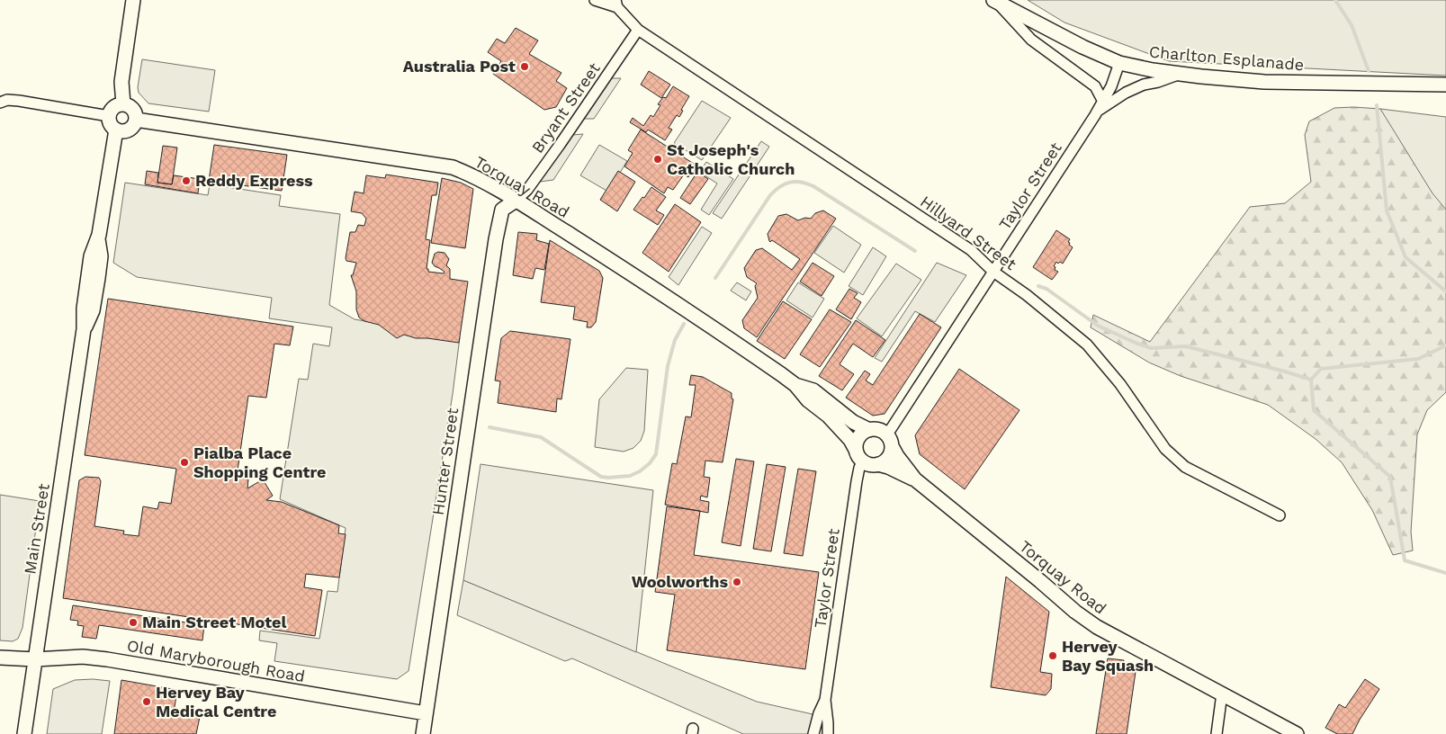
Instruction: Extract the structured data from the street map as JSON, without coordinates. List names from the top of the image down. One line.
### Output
{"streets":{"street":["Charlton Esplanade","Bryant Street","Taylor Street","Torquay Road","Hillyard Street","Hunter Street","Main Street","Old Maryborough Road"]},"crossings":[["Charlton Esplanade","Taylor Street"],["Bryant Street","Torquay Road"],["Bryant Street","Hillyard Street"],["Bryant Street","Hunter Street"],["Taylor Street","Torquay Road"],["Taylor Street","Hillyard Street"],["Torquay Road","Hunter Street"],["Torquay Road","Main Street"],["Hunter Street","Old Maryborough Road"],["Main Street","Old Maryborough Road"]],"places":["Australia Post","St Joseph's Catholic Church","Reddy Express","Pialba Place Shopping Centre","Woolworths","Main Street Motel","Hervey Bay Squash","Hervey Bay Medical Centre"]}
